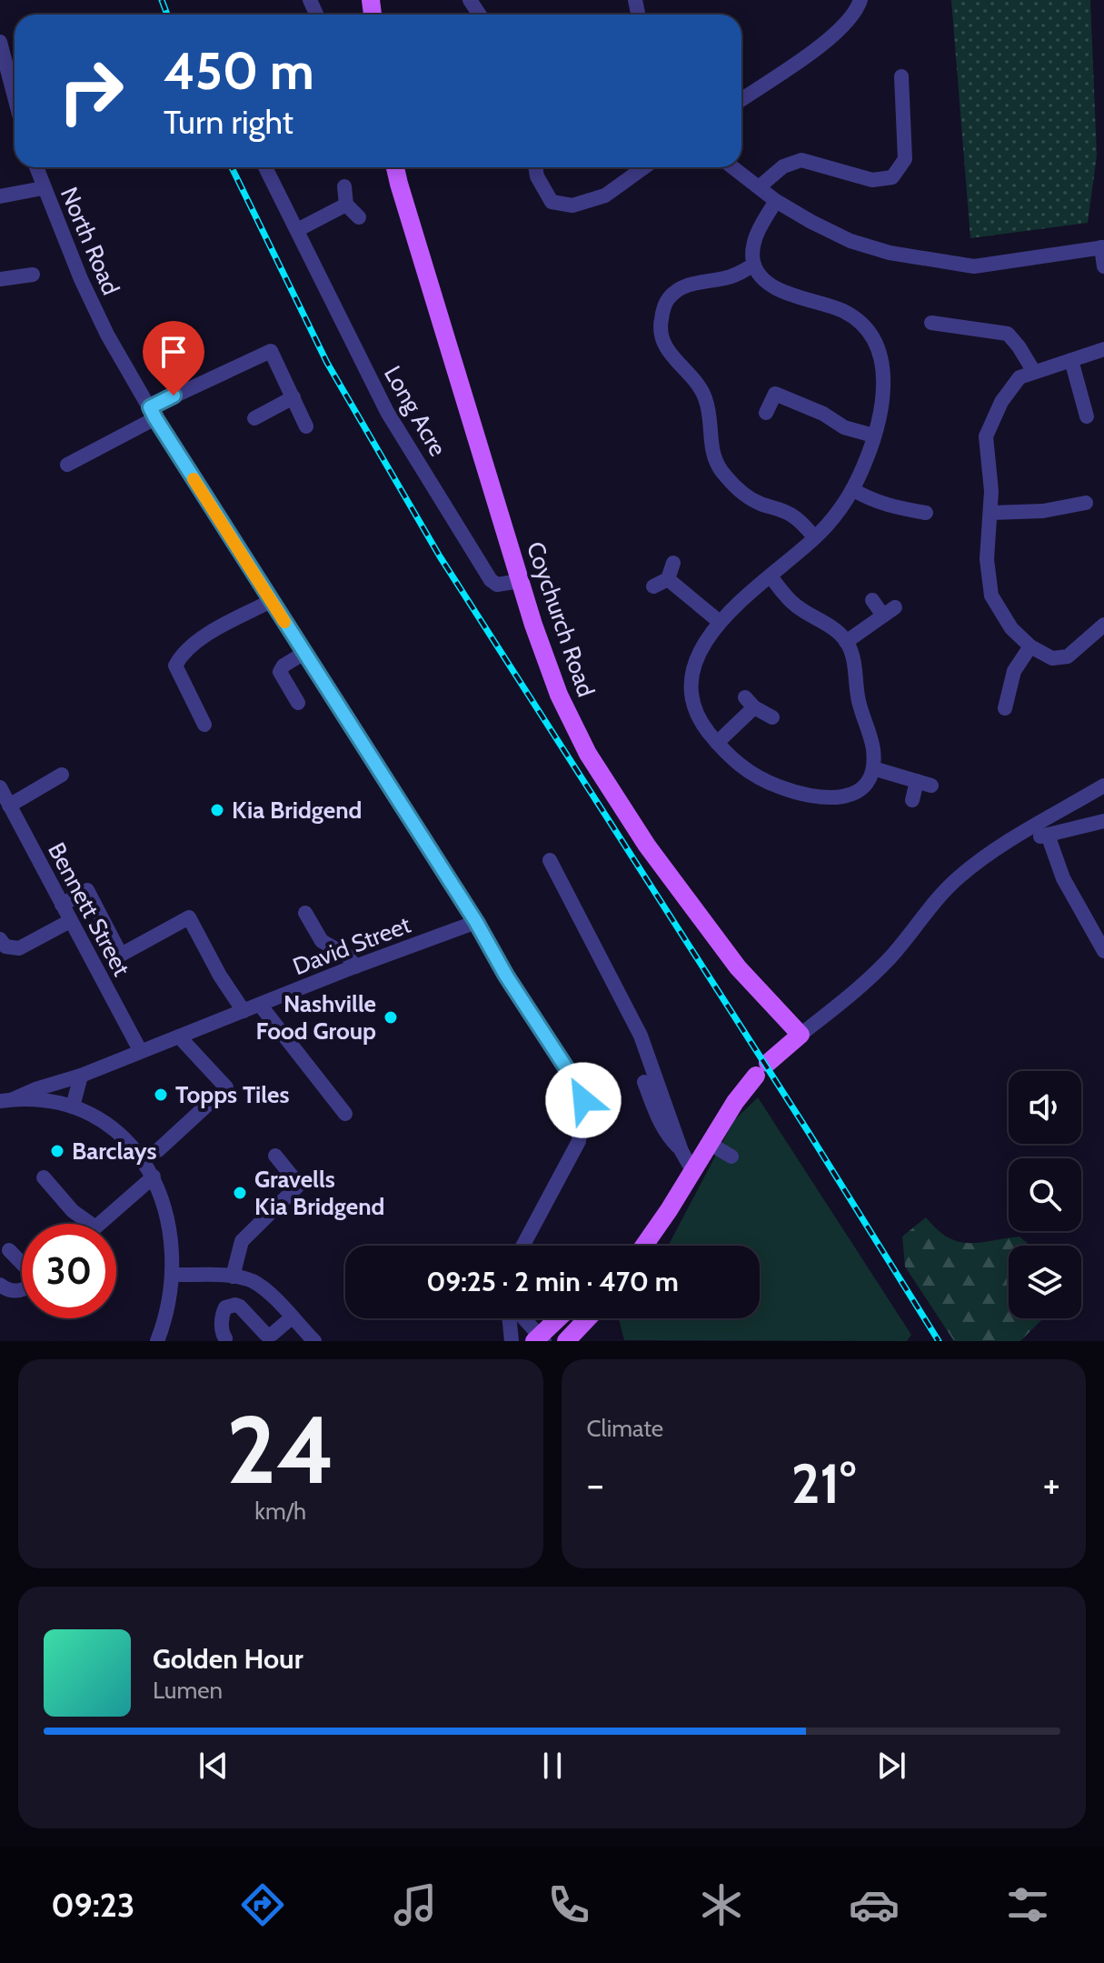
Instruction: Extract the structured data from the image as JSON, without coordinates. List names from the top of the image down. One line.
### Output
{"streets":{"main road":["Coychurch Road"],"street":["North Road","Long Acre","Bennett Street","David Street"]},"crossings":[["North Road","David Street"],["Long Acre","Coychurch Road"],["Bennett Street","David Street"]],"places":["Kia Bridgend","Nashville Food Group","Topps Tiles","Barclays","Gravells Kia Bridgend"],"page":{"turn":["450 m","Turn right"],"limit":"30","trip":"09:25 · 2 min · 470 m","tile":[["24","km/h"],"Climate"],"heat":["−","21°","+"],"song":["Golden Hour","Lumen"],"tabs":"09:23"}}
